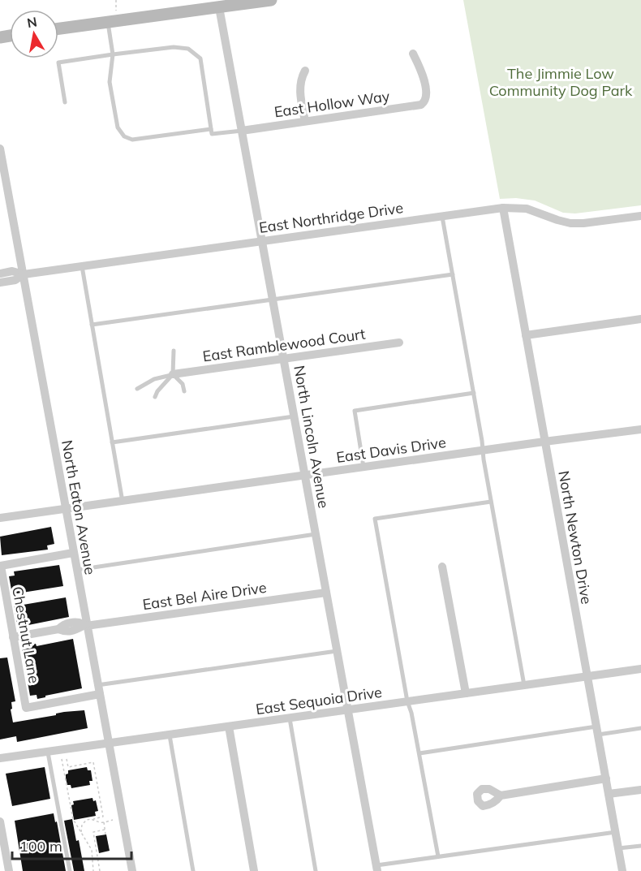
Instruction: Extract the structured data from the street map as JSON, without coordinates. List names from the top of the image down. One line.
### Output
{"streets":{"street":["East Hollow Way","East Northridge Drive","East Ramblewood Court","North Lincoln Avenue","East Davis Drive","North Eaton Avenue","North Newton Drive","East Bel Aire Drive","Chestnut Lane","East Sequoia Drive"]},"crossings":[["East Hollow Way","North Lincoln Avenue"],["East Northridge Drive","North Lincoln Avenue"],["East Northridge Drive","North Eaton Avenue"],["East Northridge Drive","North Newton Drive"],["East Ramblewood Court","North Lincoln Avenue"],["North Lincoln Avenue","East Davis Drive"],["North Lincoln Avenue","East Bel Aire Drive"],["North Lincoln Avenue","East Sequoia Drive"],["East Davis Drive","North Eaton Avenue"],["East Davis Drive","North Newton Drive"],["North Eaton Avenue","East Bel Aire Drive"],["North Eaton Avenue","Chestnut Lane"],["North Eaton Avenue","East Sequoia Drive"],["North Newton Drive","East Sequoia Drive"],["East Bel Aire Drive","Chestnut Lane"]],"parks":["The Jimmie Low Community Dog Park"],"scale_bar":"100 m","north":"top"}
